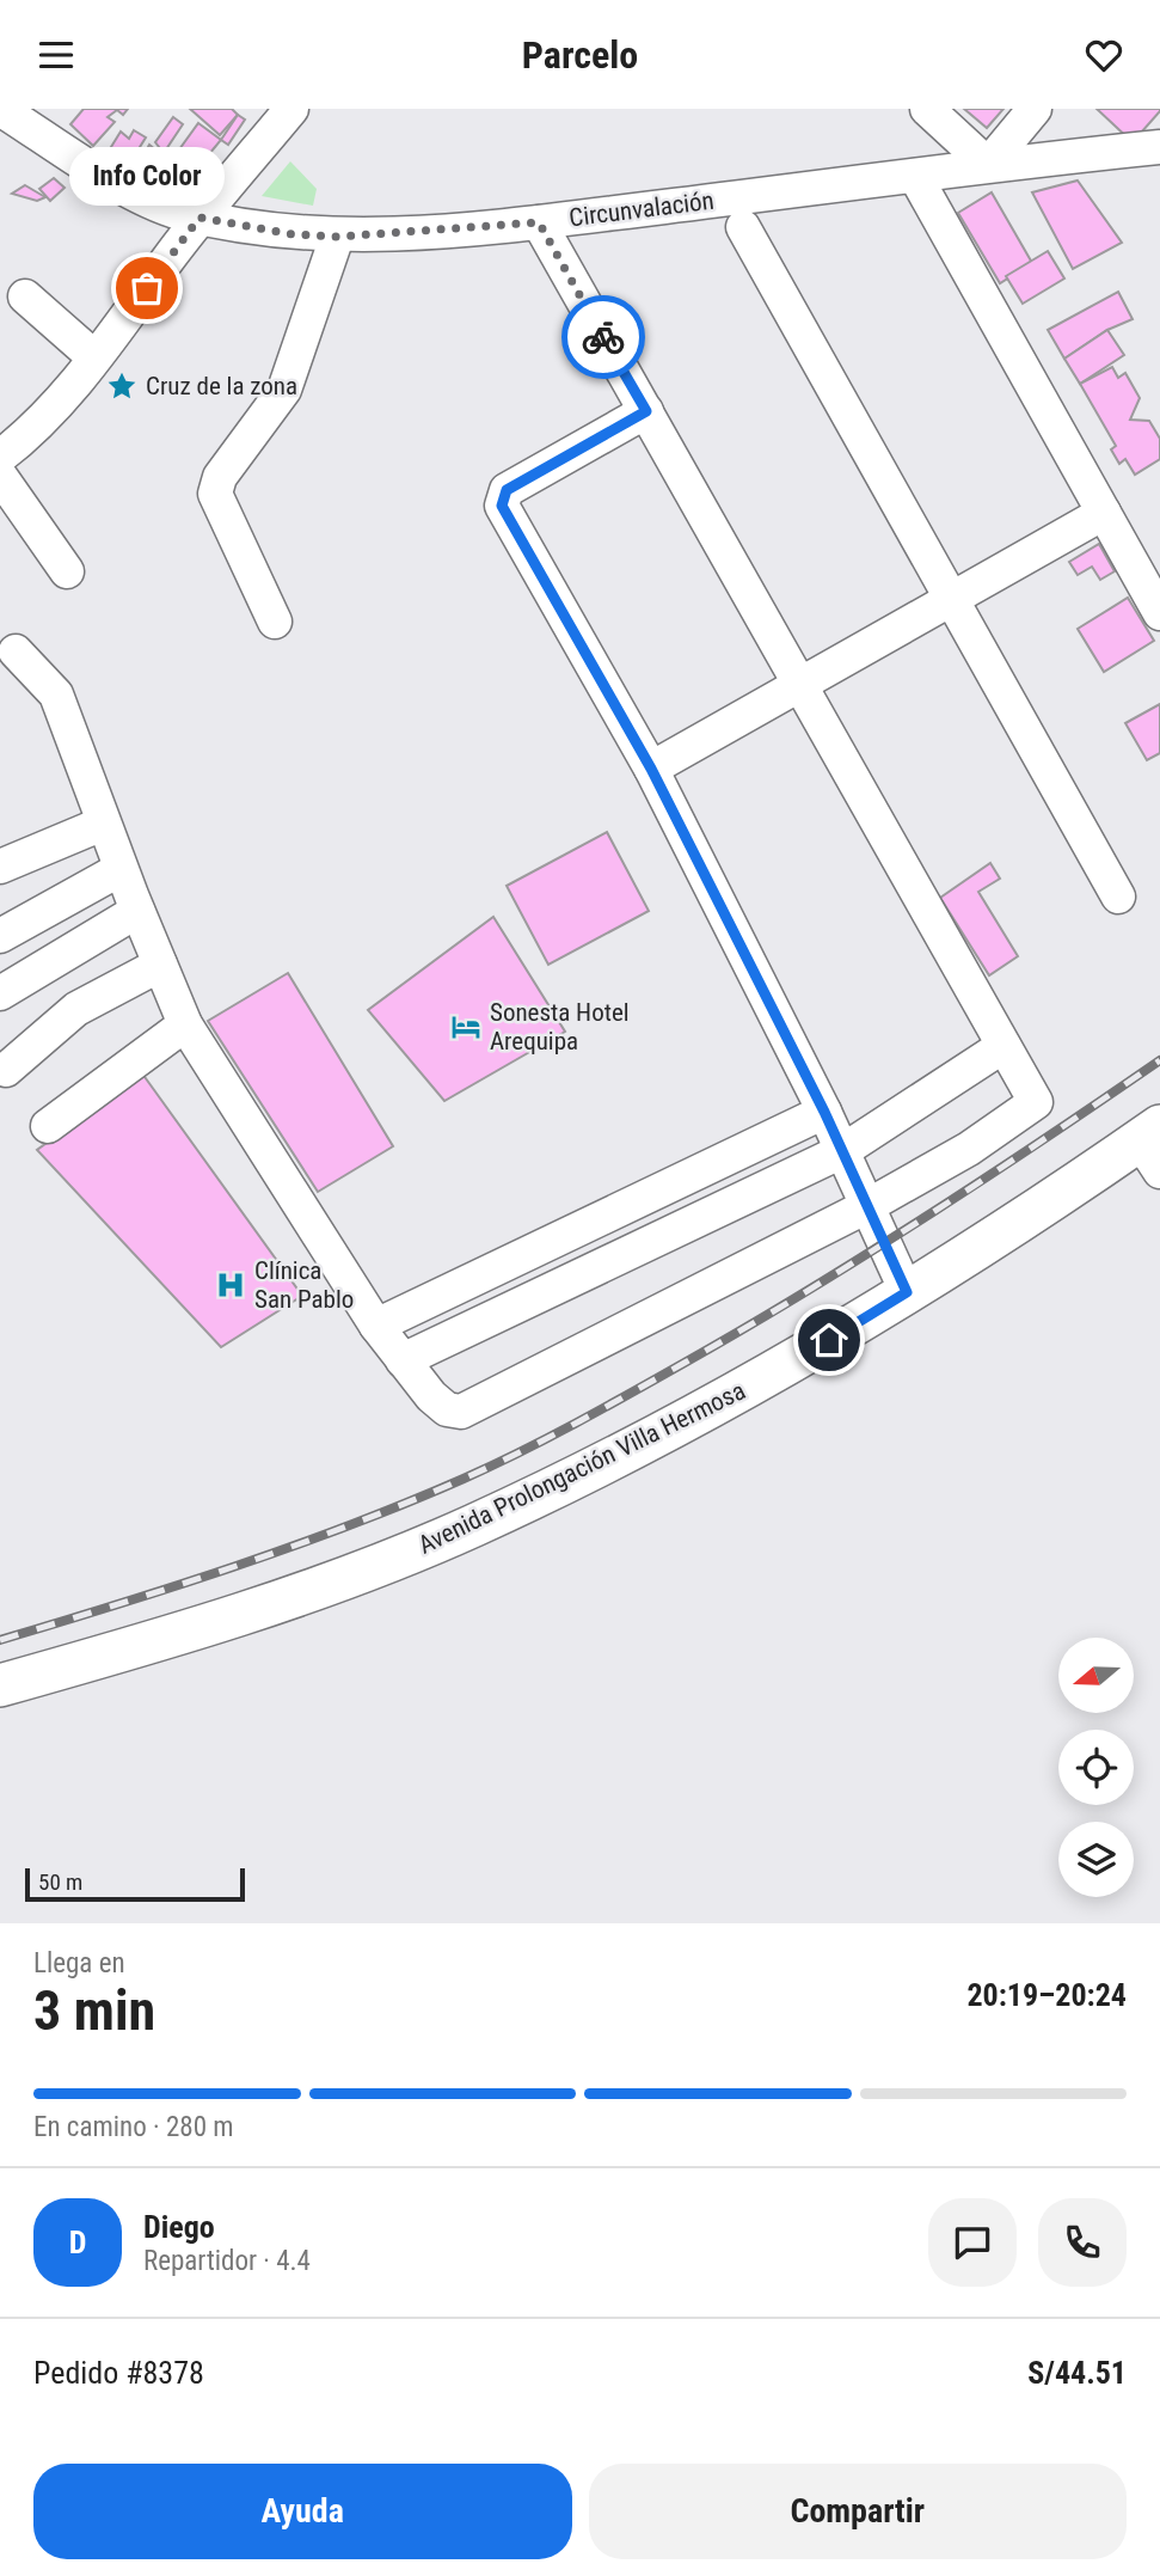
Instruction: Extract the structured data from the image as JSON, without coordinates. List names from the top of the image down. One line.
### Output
{"streets":{"main road":["Avenida Prolongación Villa Hermosa"],"street":["Circunvalación"]},"places":{"other":["Info Color"],"place":["Cruz de la zona"],"hotel":["Sonesta Hotel Arequipa"],"hospital":["Clínica San Pablo"]},"scale_bar":"50 m","north":"left","page":{"header":"Parcelo","bubble":"Info Color","scale":"50 m","heading":["3 min","Llega en","20:19–20:24"],"panel":["Diego","Repartidor · 4.4","Pedido #8378","S/44.51"],"bar":"En camino · 280 m","round":"D","buttons":["Ayuda","Compartir"]}}
